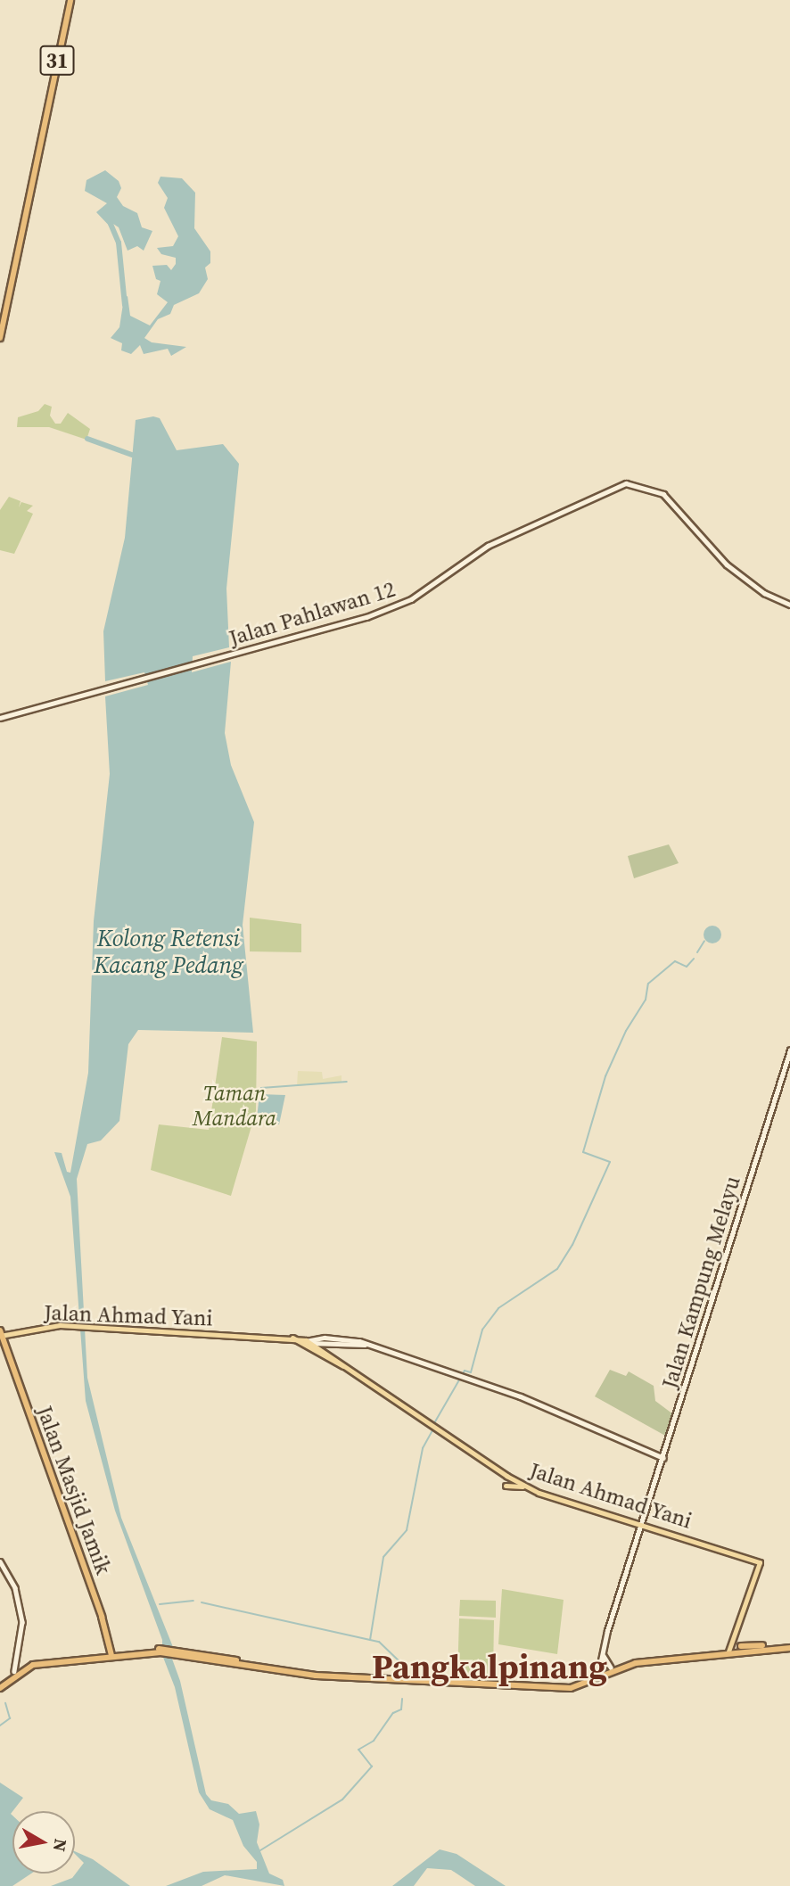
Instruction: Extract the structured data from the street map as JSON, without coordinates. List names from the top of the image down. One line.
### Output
{"streets":{"highway":["31","Jalan Masjid Jamik"],"main road":["Jalan Pahlawan 12","Jalan Kampung Melayu","Jalan Ahmad Yani"]},"crossings":[["Jalan Kampung Melayu","Jalan Ahmad Yani"],["Jalan Ahmad Yani","Jalan Masjid Jamik"]],"districts":["Pangkalpinang"],"water":["Kolong Retensi Kacang Pedang"],"parks":["Taman Mandara"],"north":"right"}
